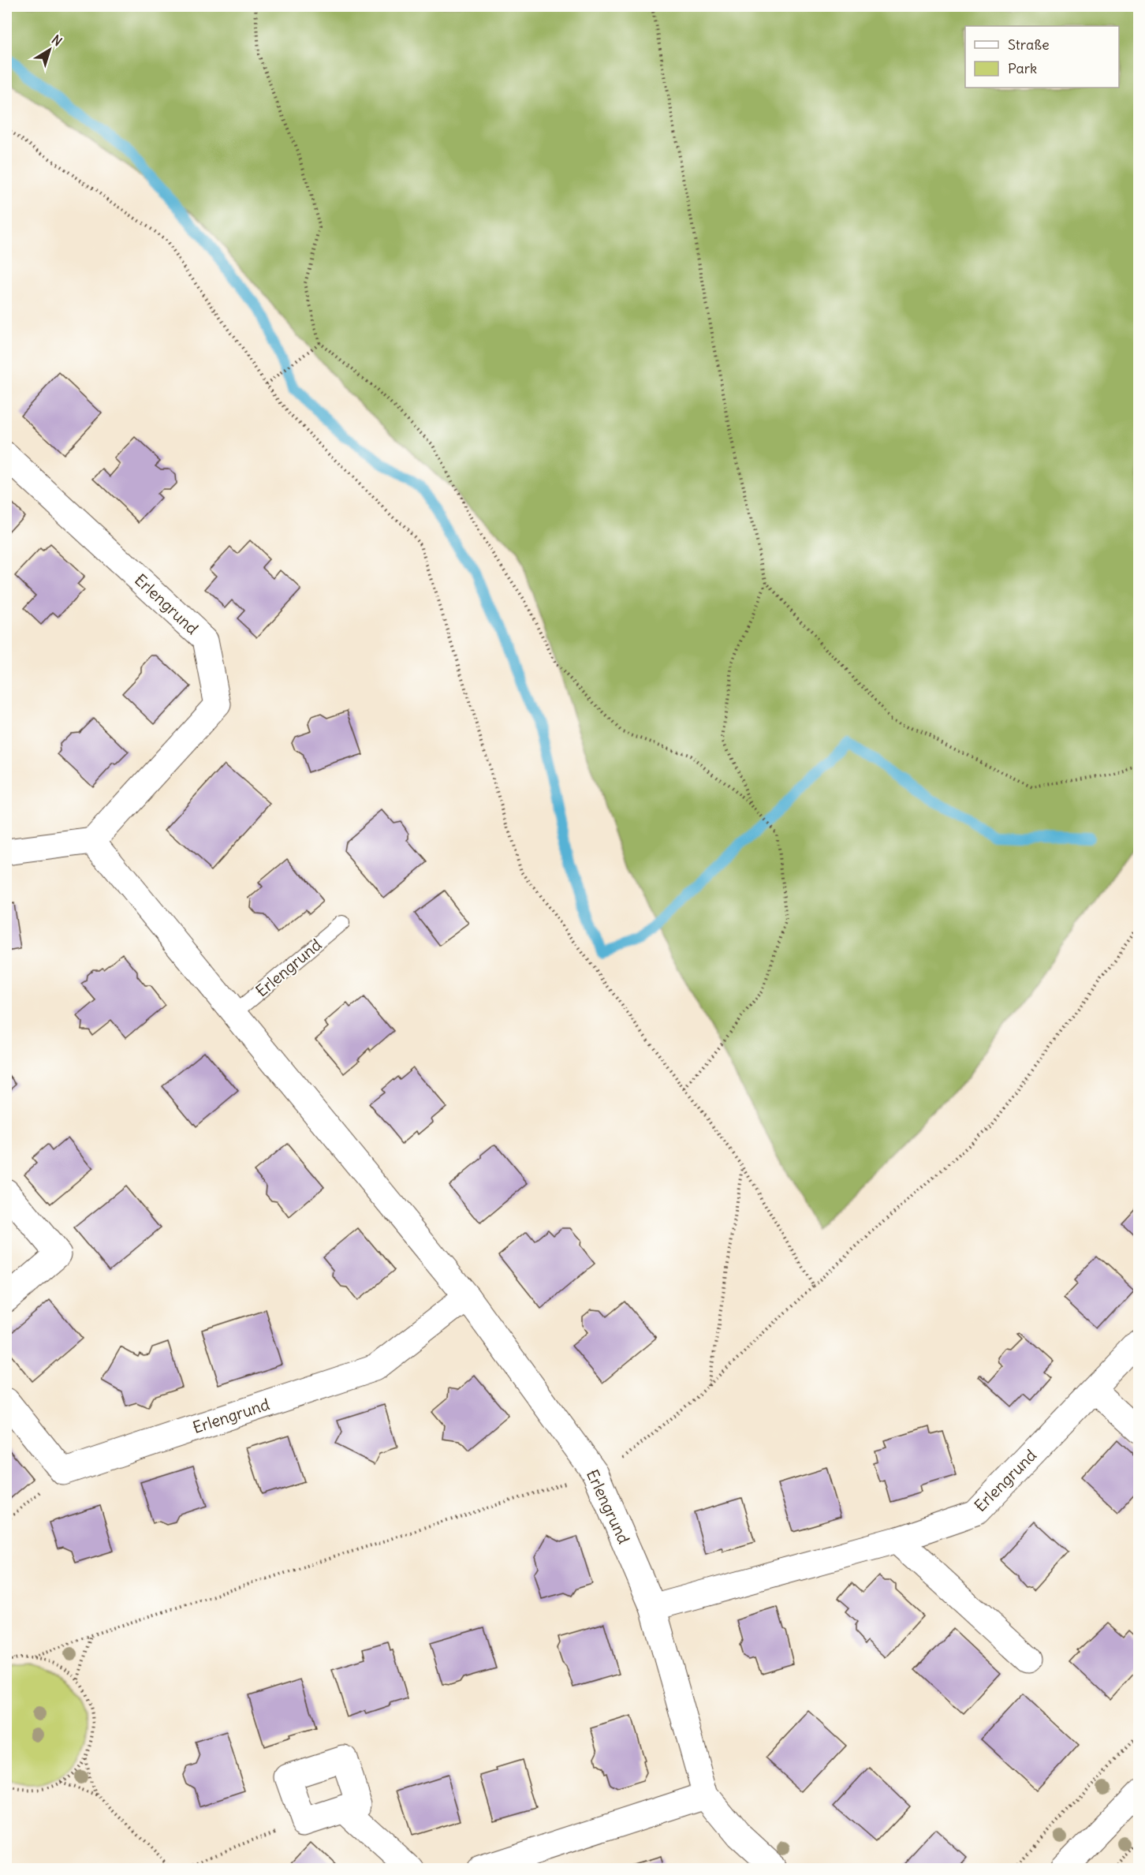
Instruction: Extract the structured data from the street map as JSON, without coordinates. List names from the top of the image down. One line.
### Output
{"streets":{"street":["Erlengrund"]},"legend":["Straße","Park"],"north":"top right"}
